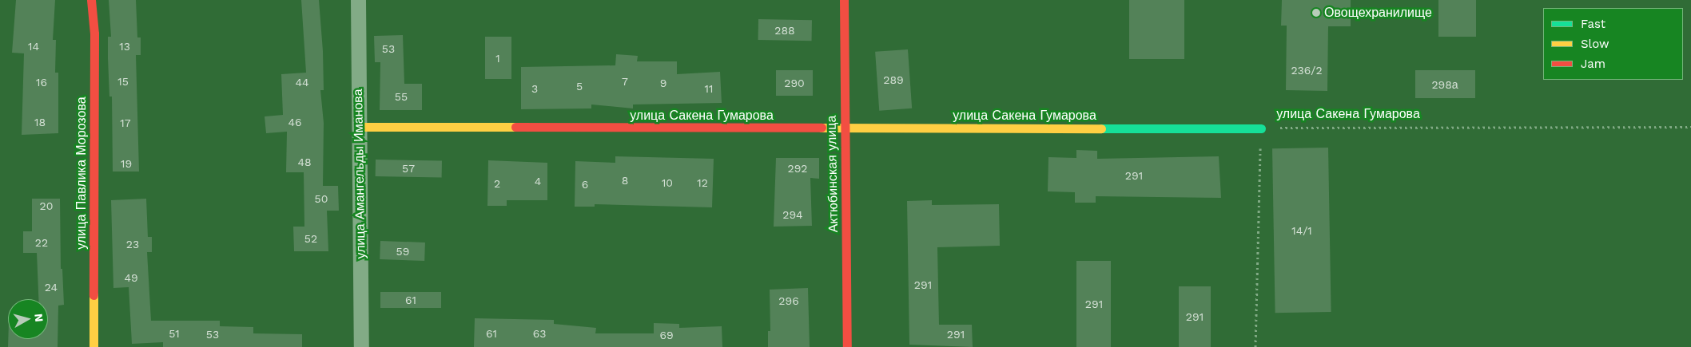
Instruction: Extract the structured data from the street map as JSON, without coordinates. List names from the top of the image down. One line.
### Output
{"streets":{"street":["улица Сакена Гумарова","улица Павлика Морозова","улица Амангельды Иманова","Актюбинская улица"]},"crossings":[["улица Сакена Гумарова","улица Амангельды Иманова"],["улица Сакена Гумарова","Актюбинская улица"]],"places":["Овощехранилище"],"house_numbers":["288","14","13","53","1","236/2","289","15","7","16","44","9","290","298а","5","3","11","55","18","46","17","48","19","57","292","291","8","4","10","12","2","6","50","20","294","14/1","52","22","23","59","49","291","24","61","296","291","291","51","61","63","53","291","69"],"legend":["Fast","Slow","Jam"],"north":"right"}
